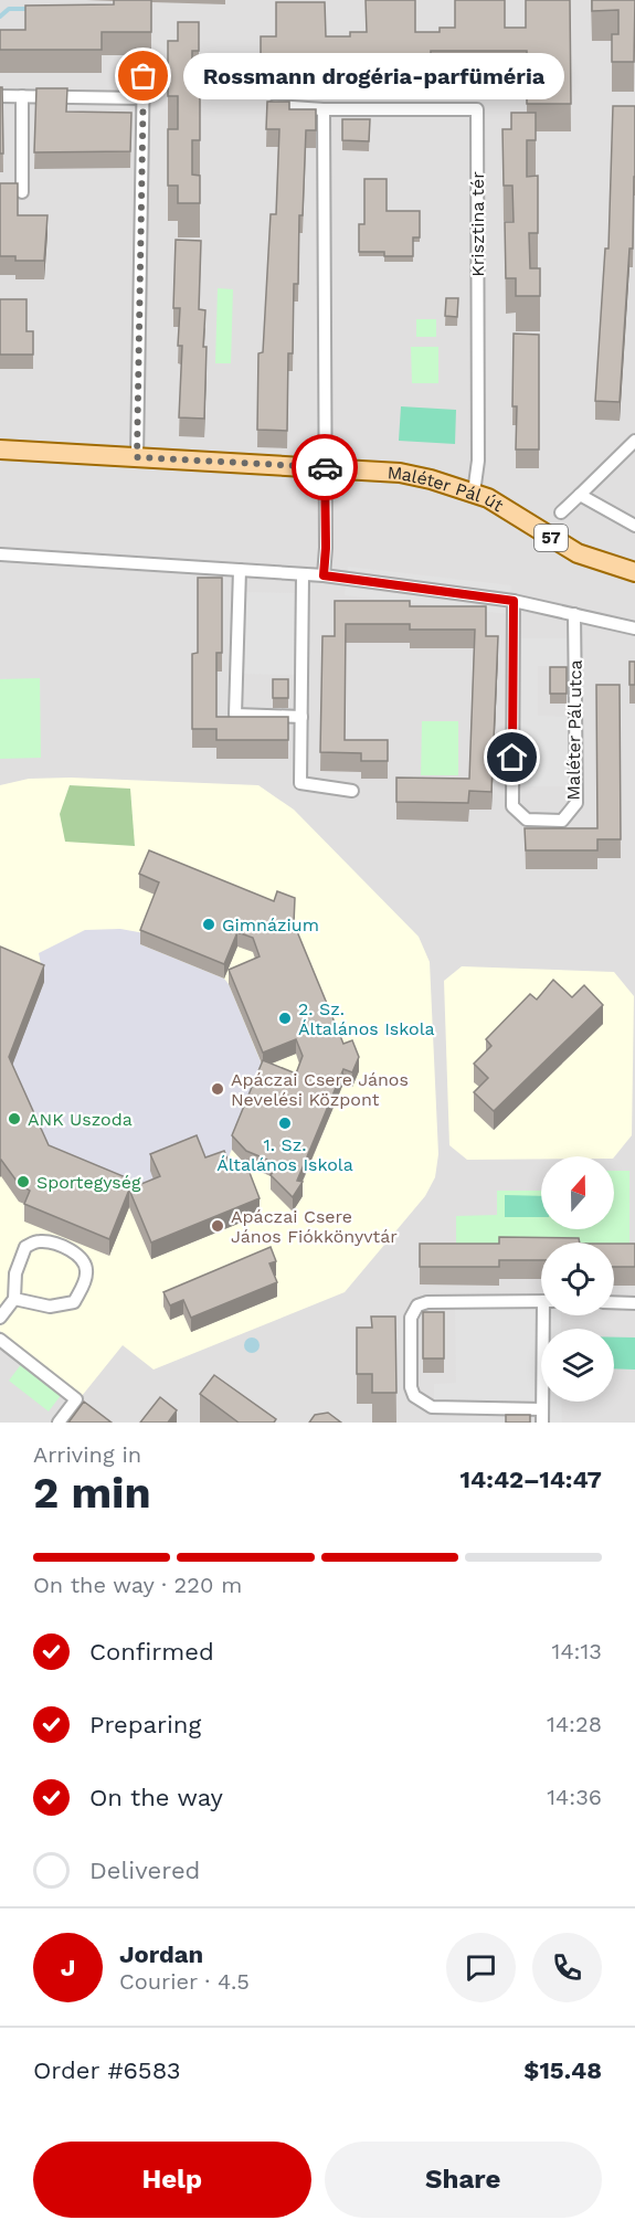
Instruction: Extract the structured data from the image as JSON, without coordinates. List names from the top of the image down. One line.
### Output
{"streets":{"main road":["Maléter Pál út","57"],"street":["Krisztina tér","Maléter Pál utca"]},"crossings":[["Krisztina tér","Maléter Pál út"]],"places":["Rossmann drogéria-parfüméria","Gimnázium","2. Sz. Általános Iskola","Apáczai Csere János Nevelési Központ","ANK Uszoda","1. Sz. Általános Iskola","Sportegység","Apáczai Csere János Fiókkönyvtár"],"north":"top","page":{"bubble":"Rossmann drogéria-parfüméria","heading":["2 min","Arriving in","14:42–14:47"],"panel":["Jordan","Courier · 4.5","Order #6583","$15.48"],"bar":"On the way · 220 m","list":[["Confirmed","14:13"],["Preparing","14:28"],["On the way","14:36"],"Delivered"],"round":"J","buttons":["Help","Share"]}}
